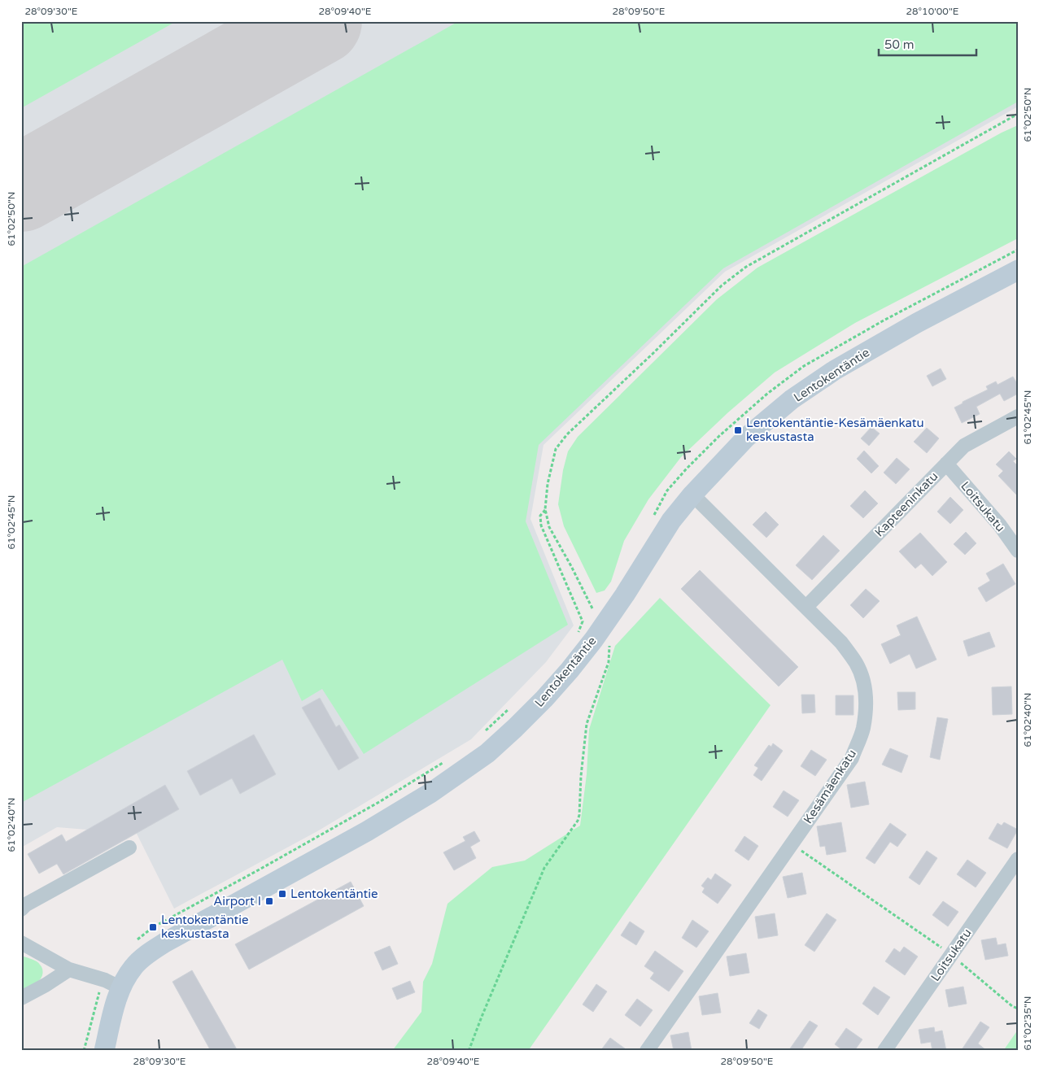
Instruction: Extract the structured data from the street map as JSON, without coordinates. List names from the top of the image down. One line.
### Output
{"streets":{"street":["Lentokentäntie","Kapteeninkatu","Loitsukatu","Kesämäenkatu"]},"crossings":[["Lentokentäntie","Kesämäenkatu"],["Kapteeninkatu","Loitsukatu"],["Kapteeninkatu","Kesämäenkatu"]],"places":{"transit":["Lentokentäntie-Kesämäenkatu keskustasta","Lentokentäntie","Airport I","Lentokentäntie keskustasta"]},"scale_bar":"50 m","coordinates":["28°09'30\"E","28°09'40\"E","28°09'50\"E","28°10'00\"E","61°02'50\"N","61°02'45\"N","61°02'40\"N","61°02'35\"N"]}
